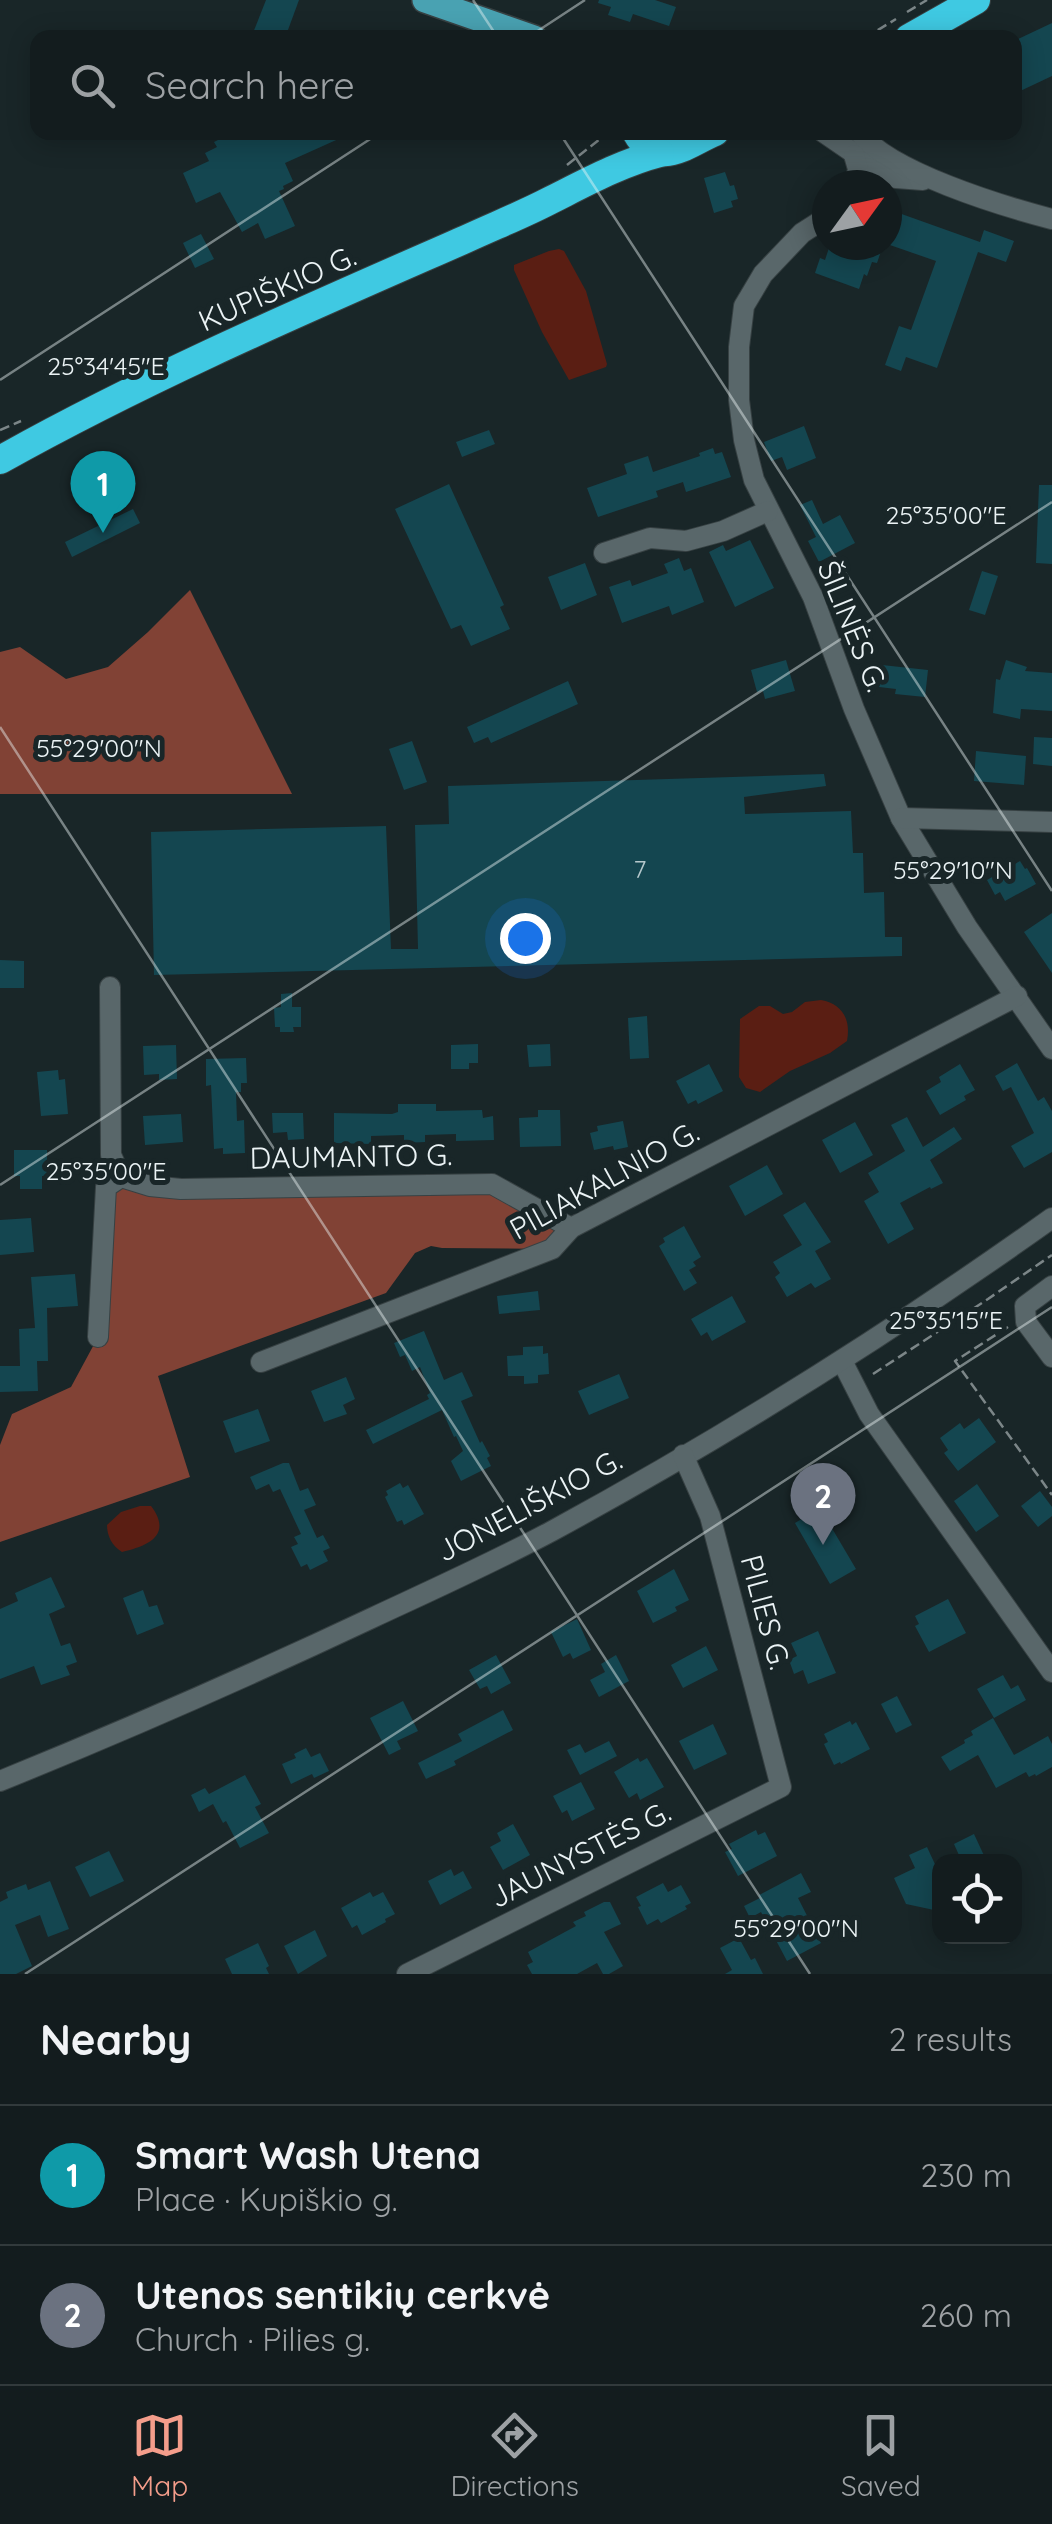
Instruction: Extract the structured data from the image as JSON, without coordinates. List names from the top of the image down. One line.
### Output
{"streets":{"highway":["KUPIŠKIO G."],"street":["ŠILINĖS G.","DAUMANTO G.","PILIAKALNIO G.","JONELIŠKIO G.","PILIES G.","JAUNYSTĖS G."]},"crossings":[["ŠILINĖS G.","PILIAKALNIO G."],["DAUMANTO G.","PILIAKALNIO G."],["JONELIŠKIO G.","PILIES G."],["PILIES G.","JAUNYSTĖS G."]],"house_numbers":["7"],"north":"top right","page":{"search":"Search here","pins":["1","2"],"heading":["Nearby","2 results"],"list":[{"mark":"1","name":"Smart Wash Utena","note":"Place · Kupiškio g.","value":"230 m"},{"mark":"2","name":"Utenos sentikių cerkvė","note":"Church · Pilies g.","value":"260 m"}],"nav":["Map","Directions","Saved"]},"coordinates":["25°34'45\"E","25°35'00\"E","55°29'00\"N","55°29'10\"N","25°35'15\"E"]}
